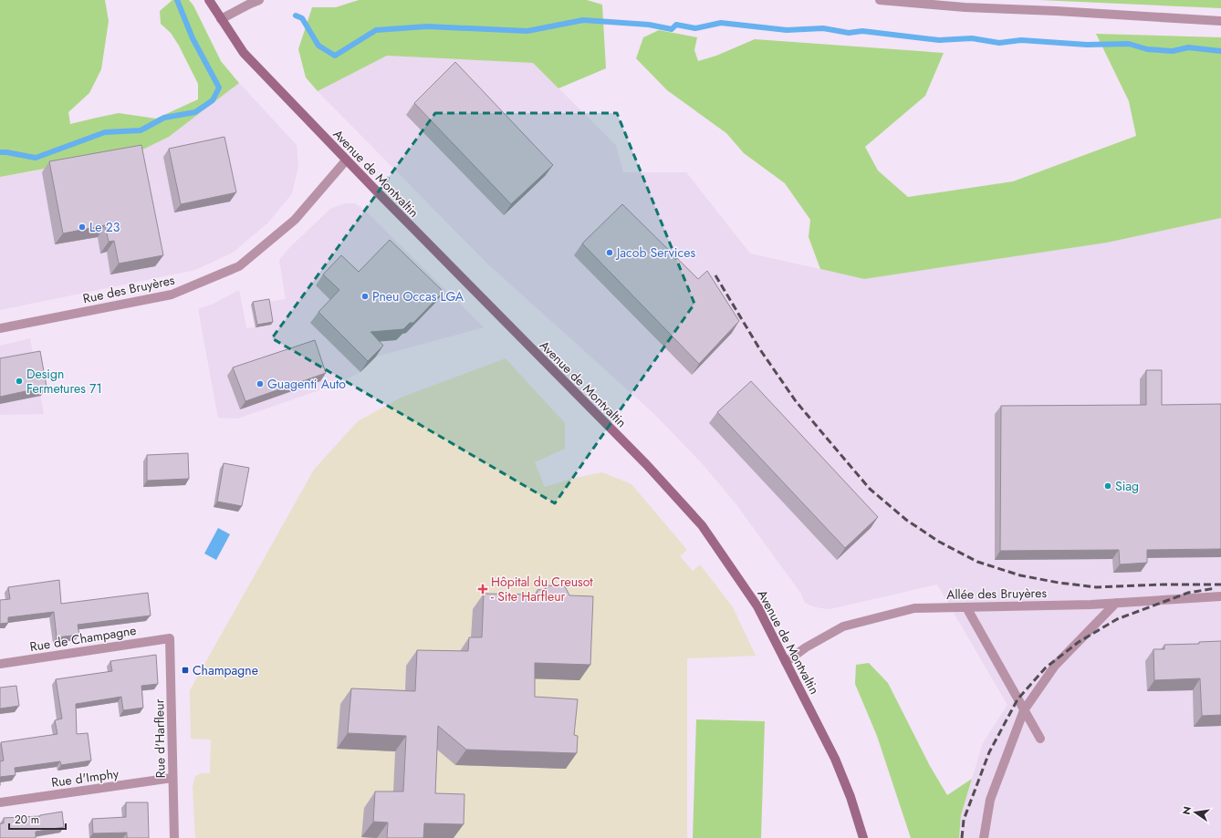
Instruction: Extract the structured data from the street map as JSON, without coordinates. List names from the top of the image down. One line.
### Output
{"streets":{"street":["Avenue de Montvaltin","Rue des Bruyères","Allée des Bruyères","Rue de Champagne","Rue d'Harfleur","Rue d'Imphy"]},"crossings":[["Avenue de Montvaltin","Rue des Bruyères"],["Avenue de Montvaltin","Allée des Bruyères"],["Rue de Champagne","Rue d'Harfleur"],["Rue d'Harfleur","Rue d'Imphy"]],"places":{"other":["Le 23","Jacob Services","Pneu Occas LGA","Design Fermetures 71","Guagenti Auto","Siag"],"health":["Hôpital du Creusot - Site Harfleur"],"transit":["Champagne"]},"scale_bar":"20 m","north":"left"}
